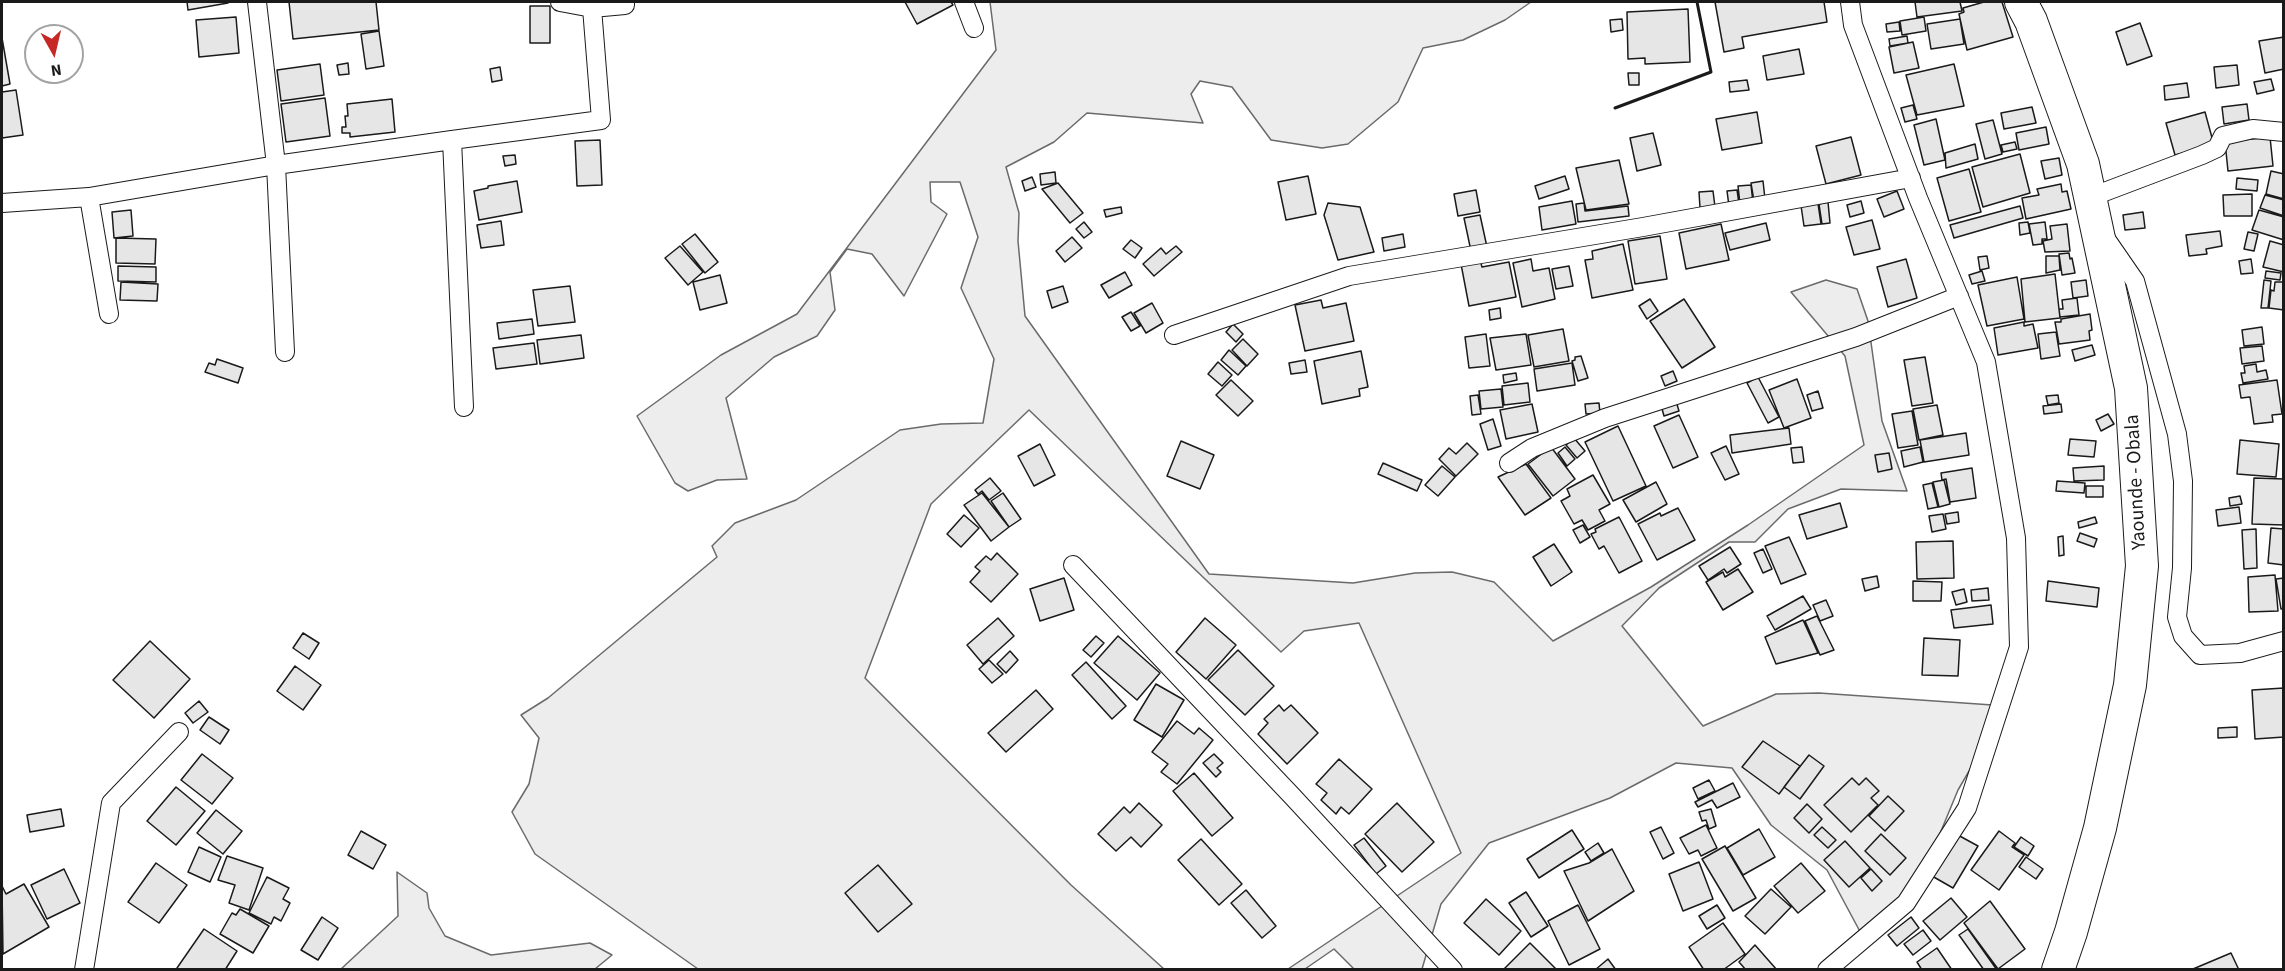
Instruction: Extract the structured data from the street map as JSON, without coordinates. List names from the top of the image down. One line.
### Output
{"streets":{"highway":["Yaounde - Obala"]},"north":"bottom"}
